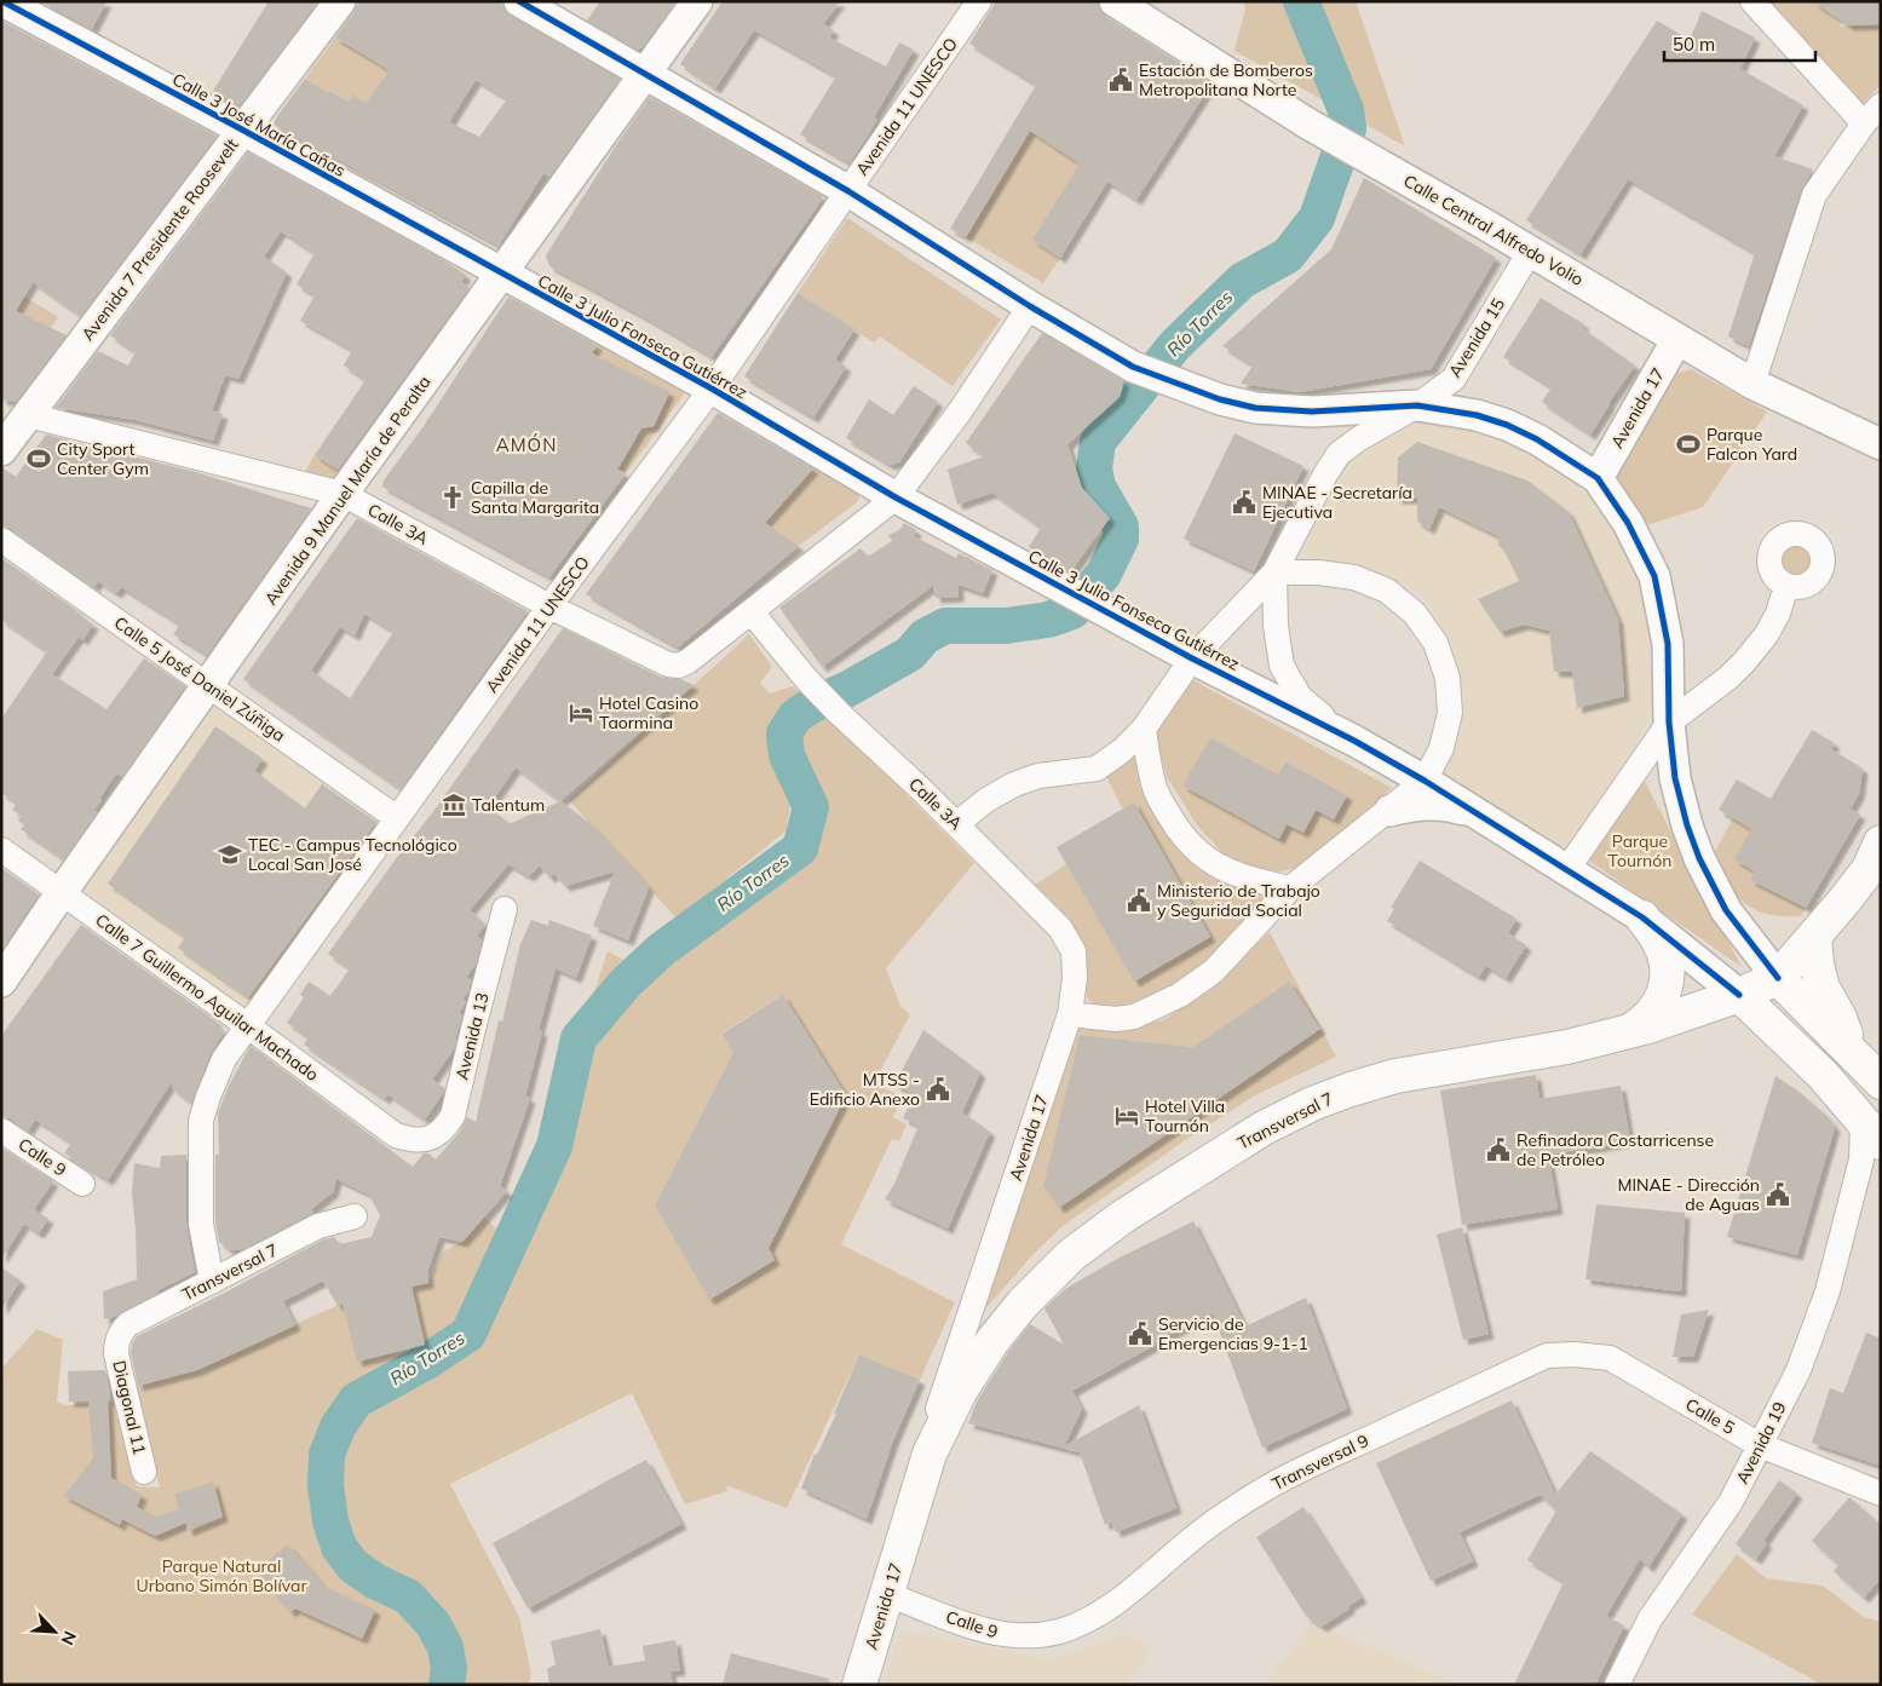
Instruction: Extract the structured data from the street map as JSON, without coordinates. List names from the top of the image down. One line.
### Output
{"streets":{"main road":["Avenida 17","Transversal 7"],"street":["Avenida 11 UNESCO","Calle 3 José María Cañas","Calle Central Alfredo Volio","Avenida 7 Presidente Roosevelt","Calle 3 Julio Fonseca Gutiérrez","Avenida 15","Avenida 9 Manuel María de Peralta","Calle 3A","Calle 5 José Daniel Zúñiga","Calle 7 Guillermo Aguilar Machado","Avenida 13","Calle 9","Diagonal 11","Calle 5","Avenida 19","Transversal 9"]},"crossings":[["Avenida 11 UNESCO","Calle 3 Julio Fonseca Gutiérrez"],["Avenida 11 UNESCO","Calle 3A"],["Avenida 11 UNESCO","Calle 5 José Daniel Zúñiga"],["Avenida 11 UNESCO","Calle 7 Guillermo Aguilar Machado"],["Avenida 11 UNESCO","Transversal 7"],["Calle 3 José María Cañas","Avenida 7 Presidente Roosevelt"],["Calle 3 José María Cañas","Calle 3 Julio Fonseca Gutiérrez"],["Calle 3 José María Cañas","Avenida 9 Manuel María de Peralta"],["Calle Central Alfredo Volio","Avenida 15"],["Calle Central Alfredo Volio","Avenida 17"],["Avenida 7 Presidente Roosevelt","Calle 3A"],["Calle 3 Julio Fonseca Gutiérrez","Avenida 15"],["Calle 3 Julio Fonseca Gutiérrez","Avenida 9 Manuel María de Peralta"],["Calle 3 Julio Fonseca Gutiérrez","Transversal 7"],["Avenida 15","Calle 3A"],["Avenida 17","Calle 3A"],["Avenida 17","Transversal 7"],["Avenida 17","Calle 9"],["Avenida 9 Manuel María de Peralta","Calle 3A"],["Avenida 9 Manuel María de Peralta","Calle 5 José Daniel Zúñiga"],["Avenida 9 Manuel María de Peralta","Calle 7 Guillermo Aguilar Machado"],["Calle 7 Guillermo Aguilar Machado","Avenida 13"],["Transversal 7","Diagonal 11"],["Calle 9","Transversal 9"],["Calle 5","Avenida 19"],["Calle 5","Transversal 9"]],"districts":["AMÓN"],"water":["Río Torres"],"parks":["Parque Tournón","Parque Natural Urbano Simón Bolívar"],"places":{"public building":["Estación de Bomberos Metropolitana Norte","MINAE - Secretaría Ejecutiva","Ministerio de Trabajo y Seguridad Social","MTSS - Edificio Anexo","Refinadora Costarricense de Petróleo","MINAE - Dirección de Aguas","Servicio de Emergencias 9-1-1"],"sports":["Parque Falcon Yard","City Sport Center Gym"],"church":["Capilla de Santa Margarita"],"hotel":["Hotel Casino Taormina","Hotel Villa Tournón"],"museum":["Talentum"],"school or university":["TEC - Campus Tecnológico Local San José"]},"scale_bar":"50 m","north":"bottom right"}
